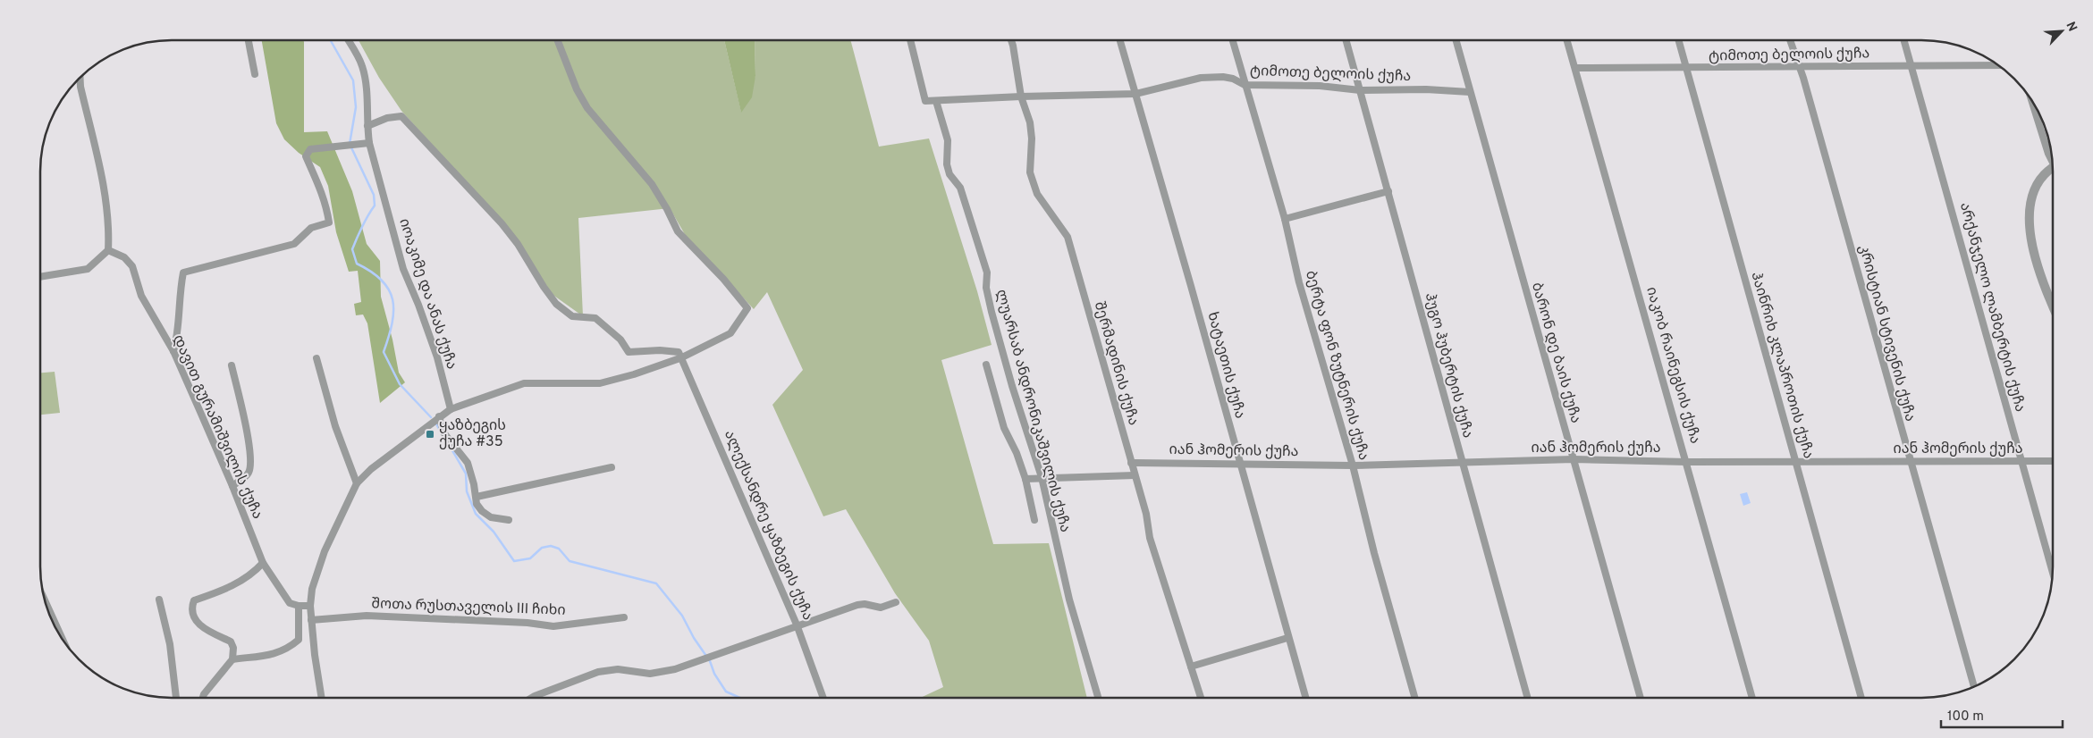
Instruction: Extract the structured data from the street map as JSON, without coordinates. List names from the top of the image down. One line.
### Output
{"streets":{"street":["ტიმოთე ბელოის ქუჩა","იოაკიმე და ანას ქუჩა","არქანჯელო ლამბერტის ქუჩა","კრისტიან სტივენის ქუჩა","ბარონ დე ბაის ქუჩა","შერმადინის ქუჩა","ხატაეთის ქუჩა","ბერტა ფონ ზუტნერის ქუჩა","ჰუგო ჰუბერტის ქუჩა","იაკობ რაინეგსის ქუჩა","ჰაინრიხ კლაპროთის ქუჩა","ლუარსაბ ანდრონიკაშვილის ქუჩა","დავით გურამიშვილის ქუჩა","იან ჰომერის ქუჩა","ალექსანდრე ყაზბეგის ქუჩა","შოთა რუსთაველის III ჩიხი"]},"crossings":[["ტიმოთე ბელოის ქუჩა","არქანჯელო ლამბერტის ქუჩა"],["ტიმოთე ბელოის ქუჩა","კრისტიან სტივენის ქუჩა"],["ტიმოთე ბელოის ქუჩა","ბარონ დე ბაის ქუჩა"],["ტიმოთე ბელოის ქუჩა","შერმადინის ქუჩა"],["ტიმოთე ბელოის ქუჩა","ხატაეთის ქუჩა"],["ტიმოთე ბელოის ქუჩა","ბერტა ფონ ზუტნერის ქუჩა"],["ტიმოთე ბელოის ქუჩა","ჰუგო ჰუბერტის ქუჩა"],["ტიმოთე ბელოის ქუჩა","იაკობ რაინეგსის ქუჩა"],["ტიმოთე ბელოის ქუჩა","ჰაინრიხ კლაპროთის ქუჩა"],["ტიმოთე ბელოის ქუჩა","ლუარსაბ ანდრონიკაშვილის ქუჩა"],["არქანჯელო ლამბერტის ქუჩა","იან ჰომერის ქუჩა"],["კრისტიან სტივენის ქუჩა","იან ჰომერის ქუჩა"],["ბარონ დე ბაის ქუჩა","იან ჰომერის ქუჩა"],["შერმადინის ქუჩა","იან ჰომერის ქუჩა"],["ხატაეთის ქუჩა","იან ჰომერის ქუჩა"],["ბერტა ფონ ზუტნერის ქუჩა","იან ჰომერის ქუჩა"],["ჰუგო ჰუბერტის ქუჩა","იან ჰომერის ქუჩა"],["იაკობ რაინეგსის ქუჩა","იან ჰომერის ქუჩა"],["ჰაინრიხ კლაპროთის ქუჩა","იან ჰომერის ქუჩა"]],"places":{"transit":["ყაზბეგის ქუჩა #35"]},"scale_bar":"100 m","north":"top right"}
